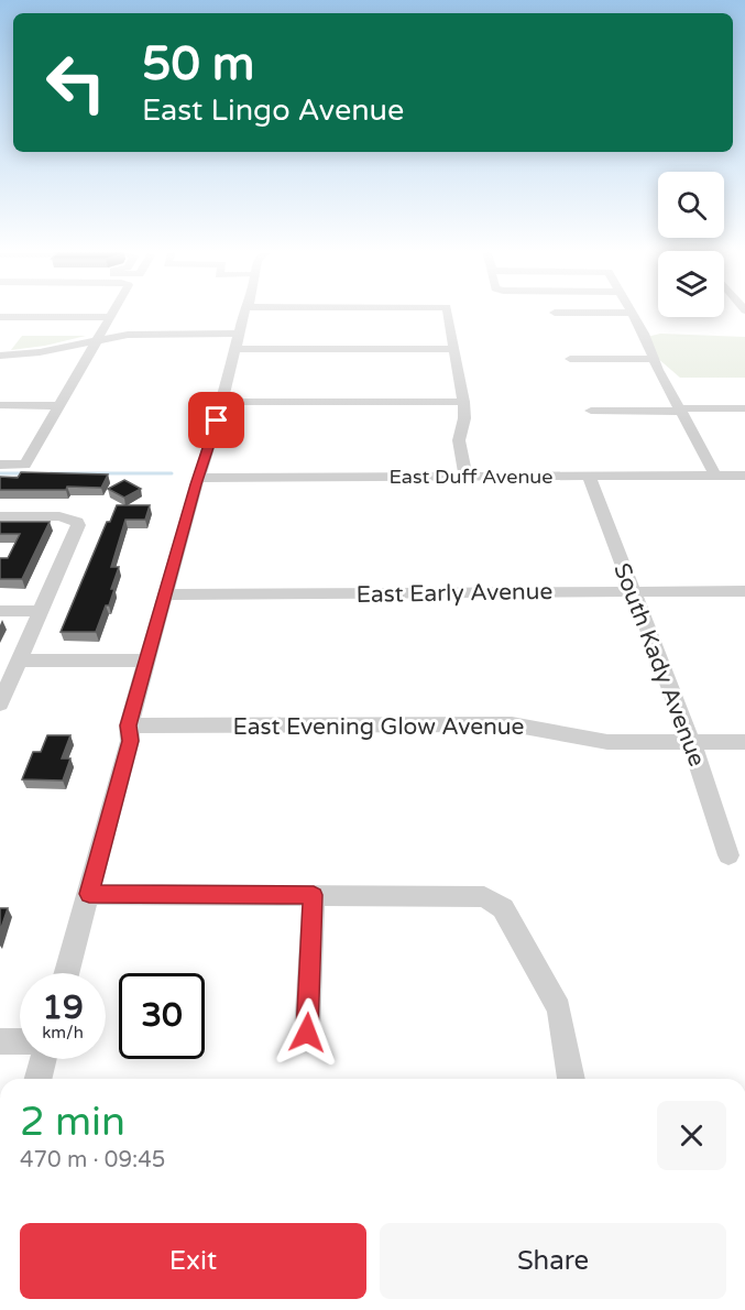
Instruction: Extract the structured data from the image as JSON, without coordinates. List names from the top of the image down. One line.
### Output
{"streets":{"street":["East Duff Avenue","East Early Avenue","South Kady Avenue","East Evening Glow Avenue"]},"crossings":[["East Duff Avenue","South Kady Avenue"],["East Early Avenue","South Kady Avenue"],["South Kady Avenue","East Evening Glow Avenue"]],"page":{"turn":["50 m","East Lingo Avenue"],"speed":"19 km/h","limit":"30","heading":["2 min","470 m · 09:45"],"buttons":["Exit","Share"]}}
